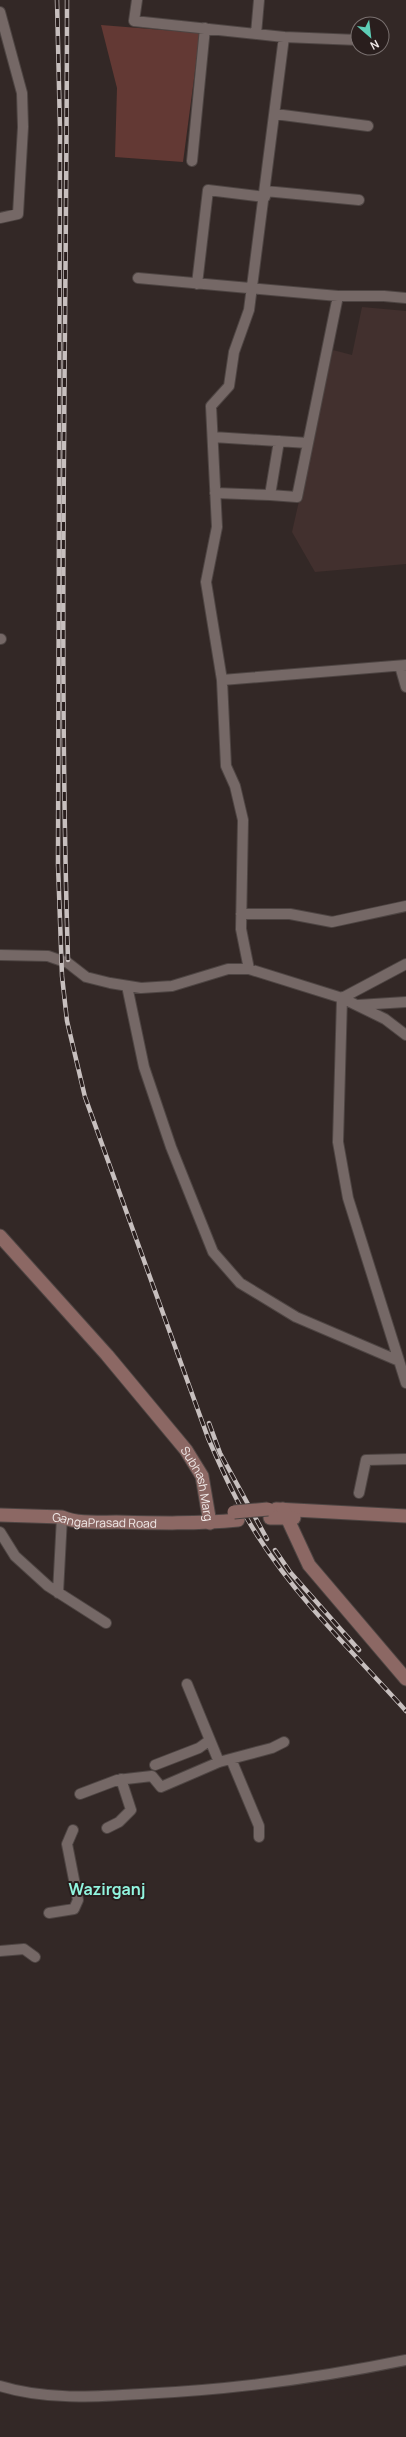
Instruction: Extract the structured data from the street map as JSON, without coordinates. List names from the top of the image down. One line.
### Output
{"streets":{"main road":["Subhash Marg","GangaPrasad Road"]},"crossings":[["Subhash Marg","GangaPrasad Road"]],"districts":["Wazirganj"],"north":"bottom right"}
